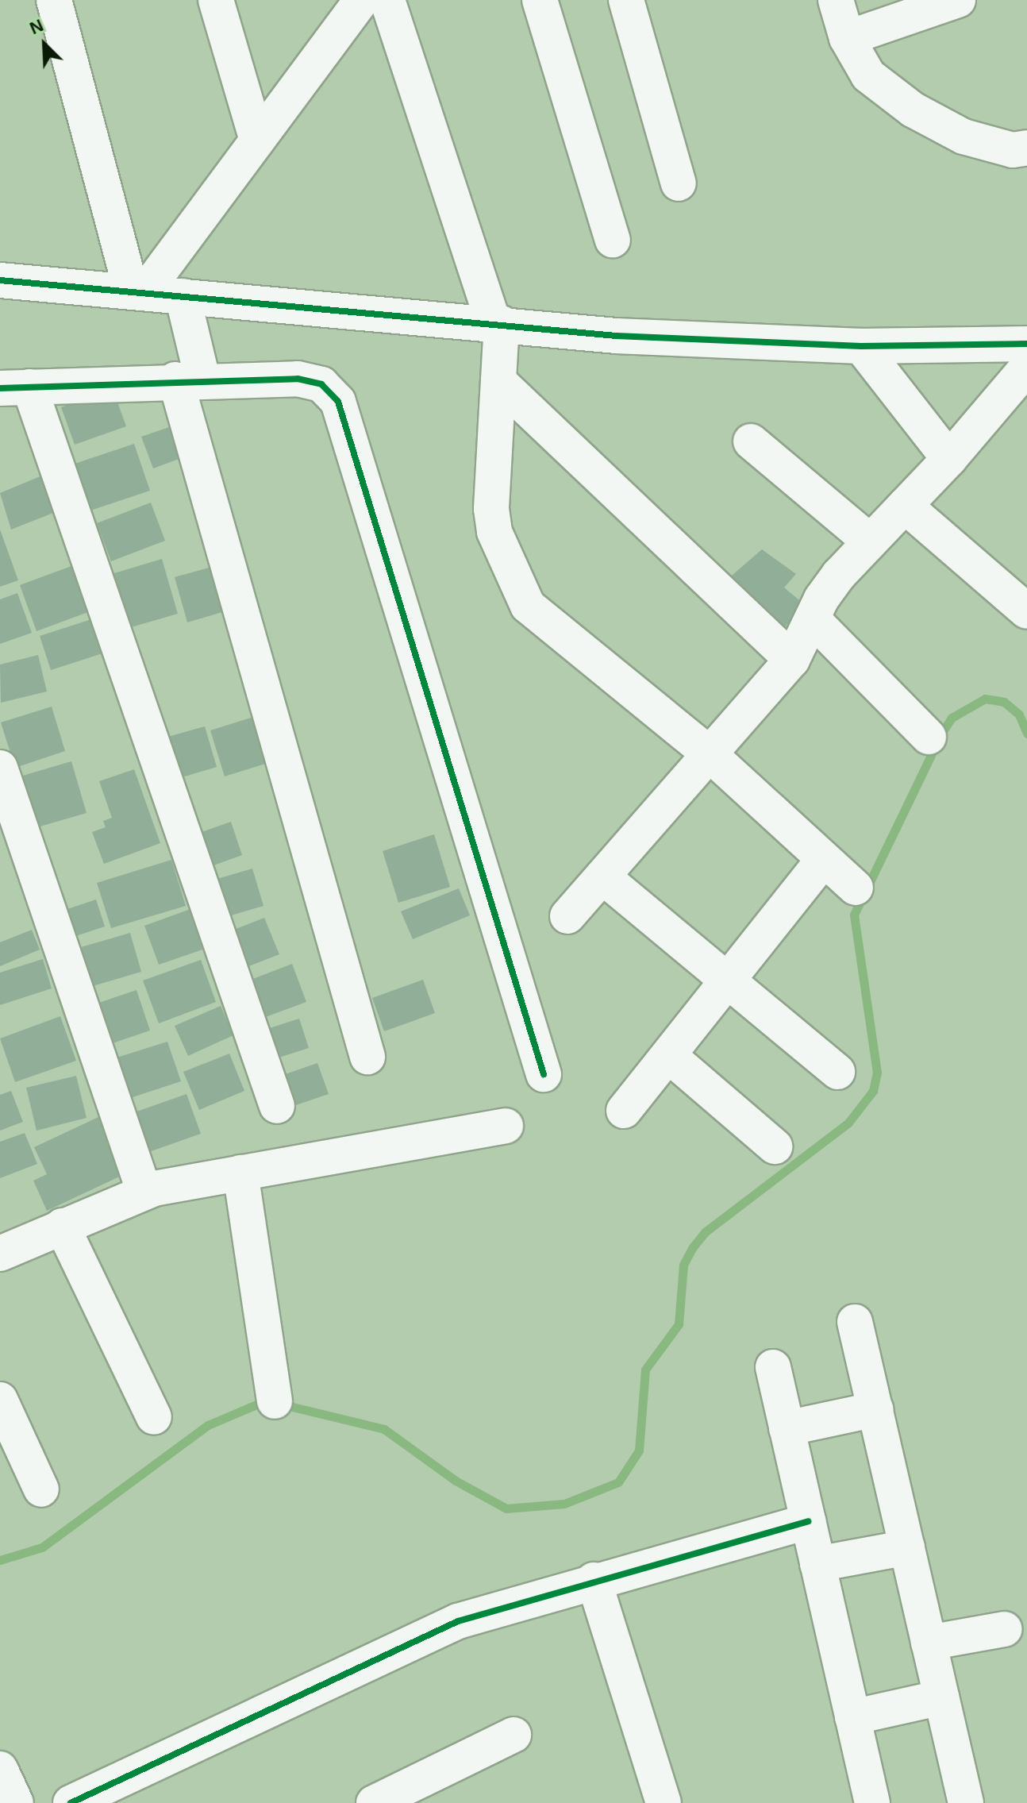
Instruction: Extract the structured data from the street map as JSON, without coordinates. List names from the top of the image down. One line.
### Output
{"north":"top left"}
